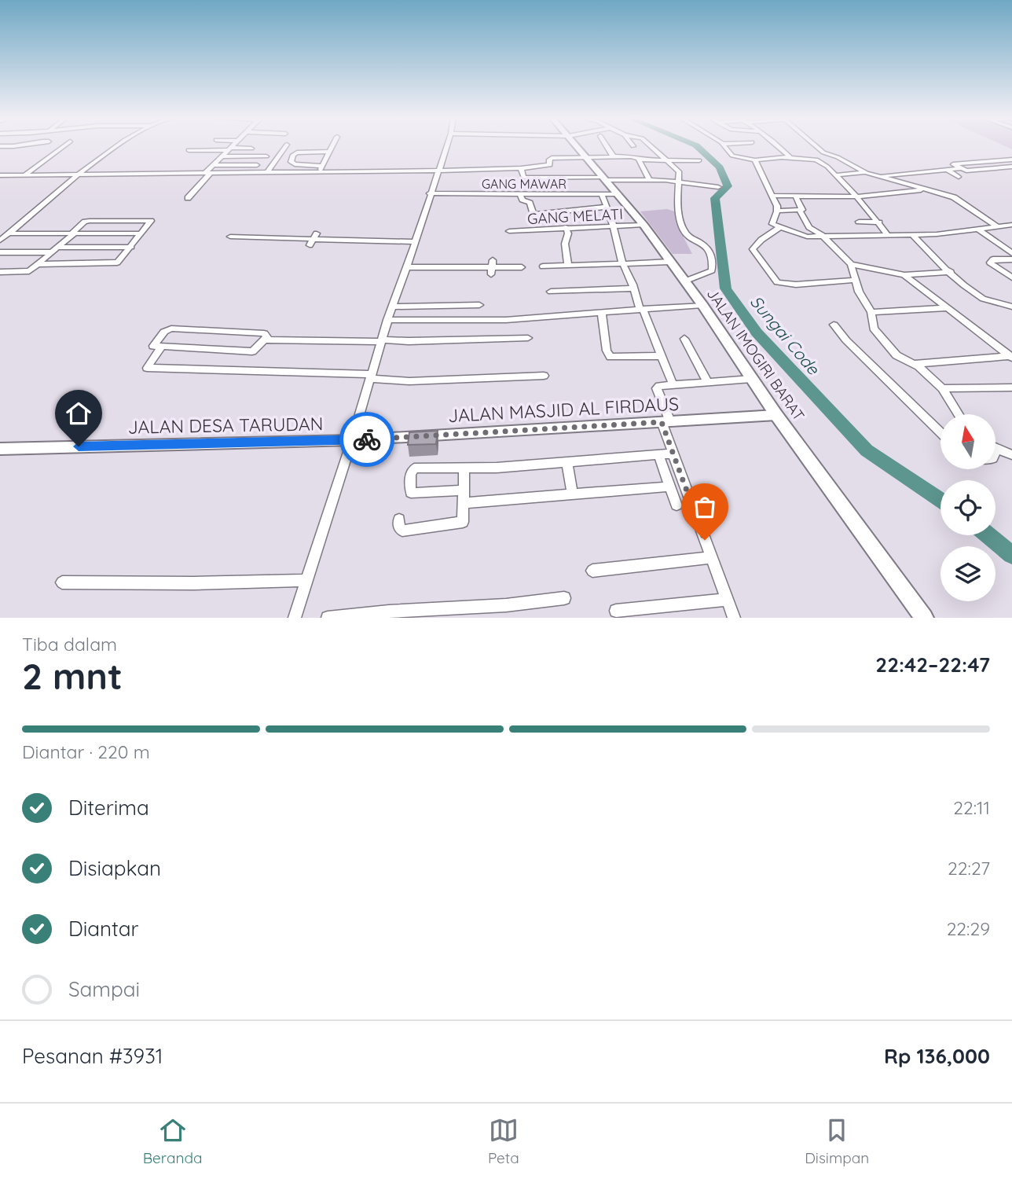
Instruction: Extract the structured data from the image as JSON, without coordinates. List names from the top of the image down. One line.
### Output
{"streets":{"main road":["JALAN IMOGIRI BARAT"],"street":["GANG MAWAR","GANG MELATI","JALAN MASJID AL FIRDAUS","JALAN DESA TARUDAN"]},"crossings":[["GANG MAWAR","JALAN IMOGIRI BARAT"],["GANG MELATI","JALAN IMOGIRI BARAT"],["JALAN IMOGIRI BARAT","JALAN MASJID AL FIRDAUS"],["JALAN MASJID AL FIRDAUS","JALAN DESA TARUDAN"]],"water":["Sungai Code"],"north":"top","page":{"heading":["2 mnt","Tiba dalam","22:42–22:47"],"panel":["Pesanan #3931","Rp 136,000"],"bar":"Diantar · 220 m","list":[["Diterima","22:11"],["Disiapkan","22:27"],["Diantar","22:29"],"Sampai"],"tabs":["Beranda","Peta","Disimpan"]}}
